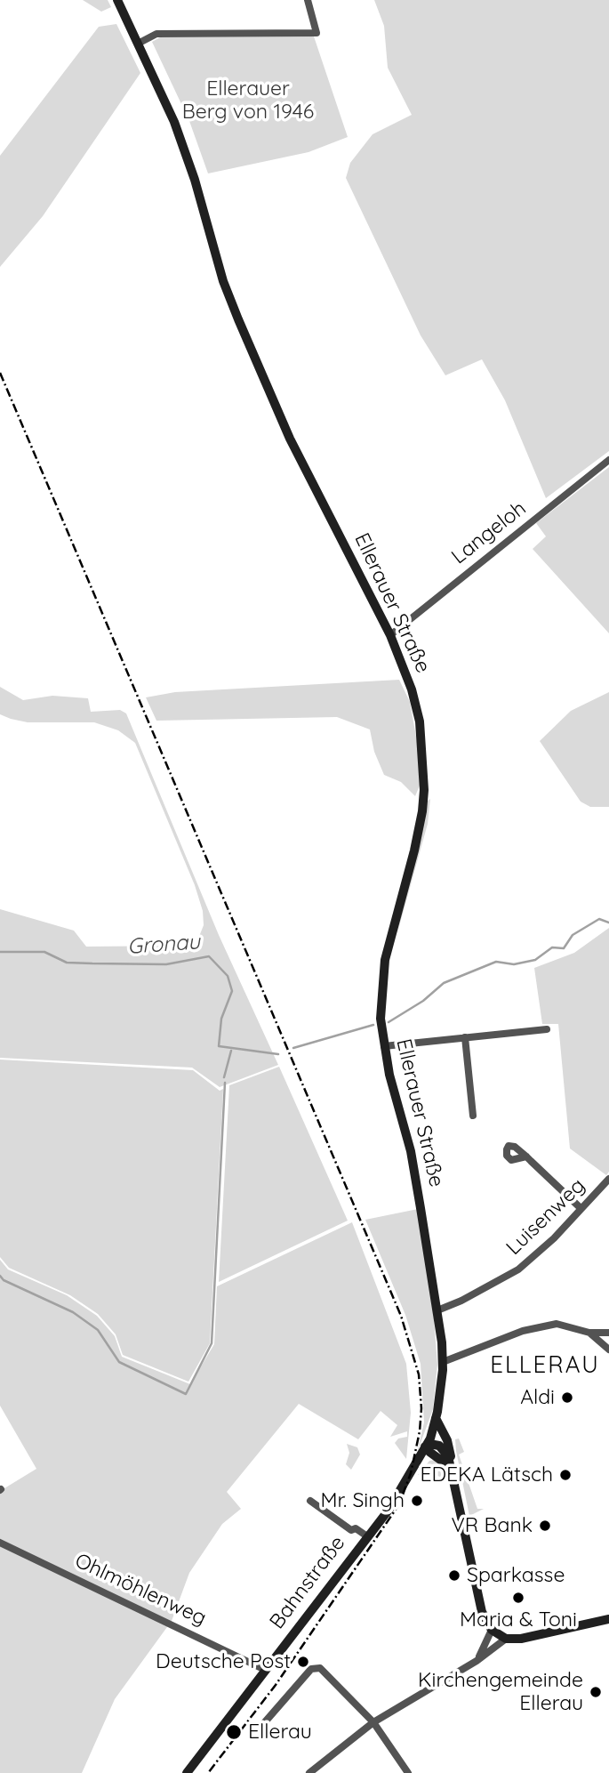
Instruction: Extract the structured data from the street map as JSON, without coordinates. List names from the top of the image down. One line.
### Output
{"streets":{"main road":["Ellerauer Straße","Bahnstraße"],"street":["Langeloh","Luisenweg","Ohlmöhlenweg"]},"crossings":[["Langeloh","Ellerauer Straße"],["Ellerauer Straße","Luisenweg"],["Ellerauer Straße","Bahnstraße"],["Bahnstraße","Ohlmöhlenweg"]],"districts":["ELLERAU"],"water":["Gronau"],"parks":["Ellerauer Berg von 1946"],"places":["Aldi","EDEKA Lätsch","Mr. Singh","VR Bank","Sparkasse","Maria & Toni","Deutsche Post","Kirchengemeinde Ellerau","Ellerau"]}
